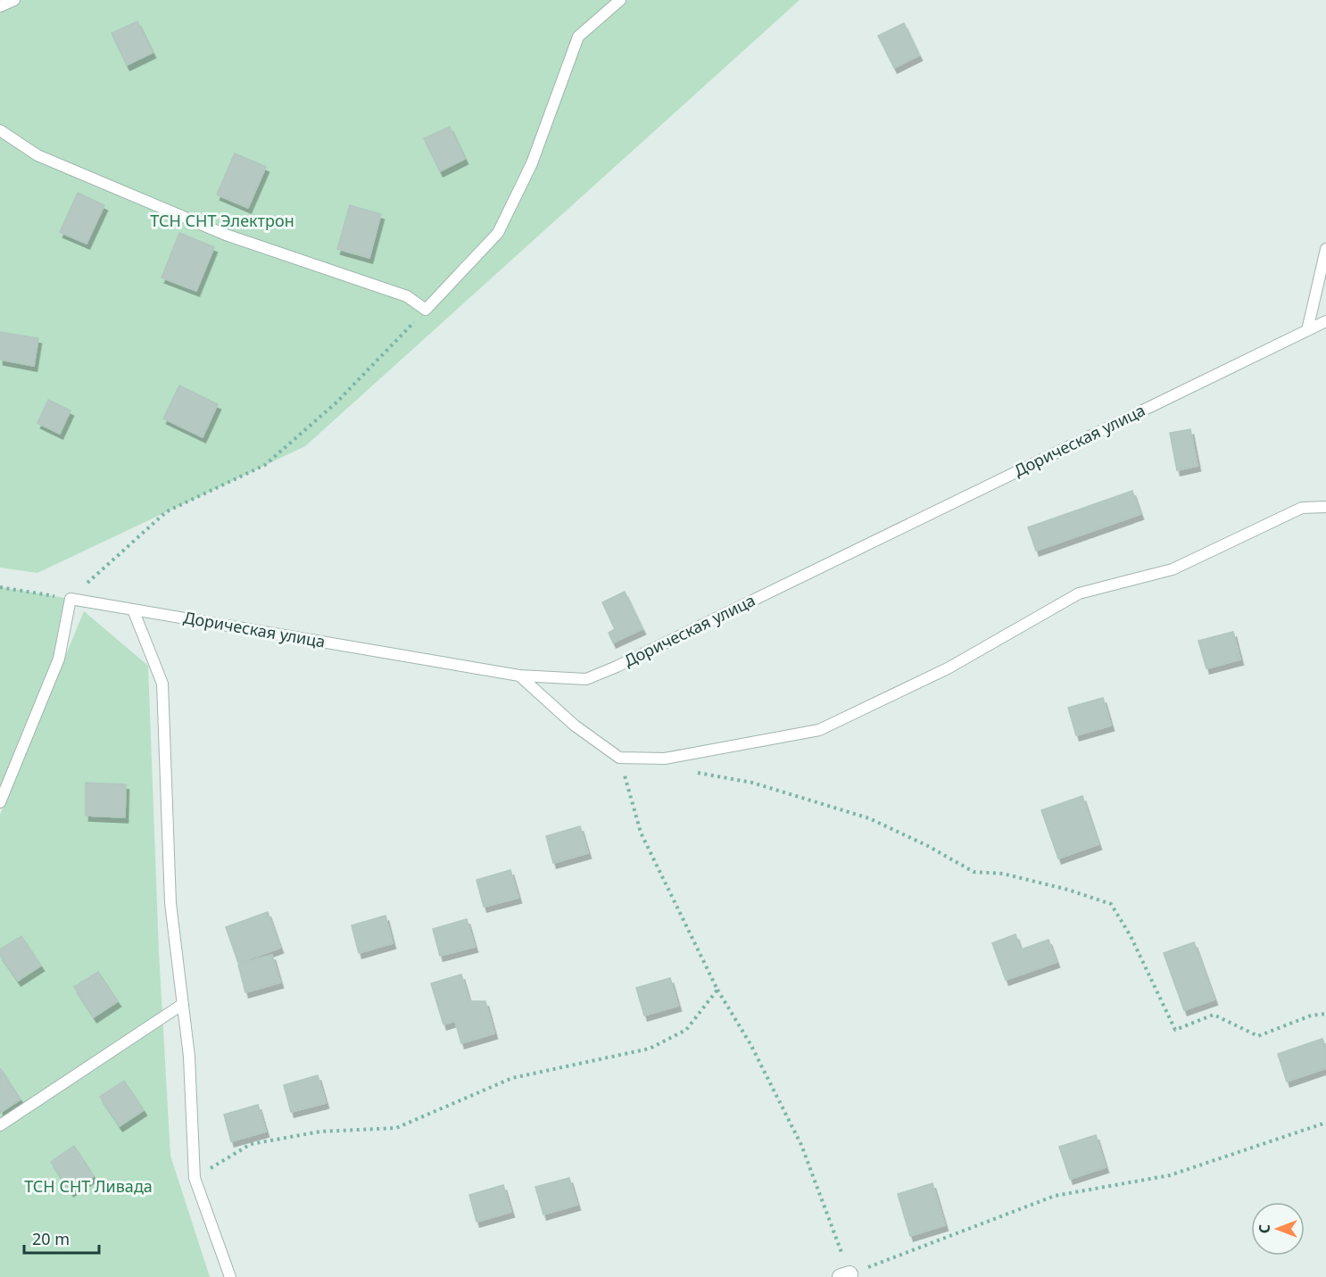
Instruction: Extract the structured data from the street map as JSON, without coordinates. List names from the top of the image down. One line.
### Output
{"streets":{"lane":["Дорическая улица"]},"parks":["ТСН СНТ Электрон","ТСН СНТ Ливада"],"scale_bar":"20 m","north":"left"}
